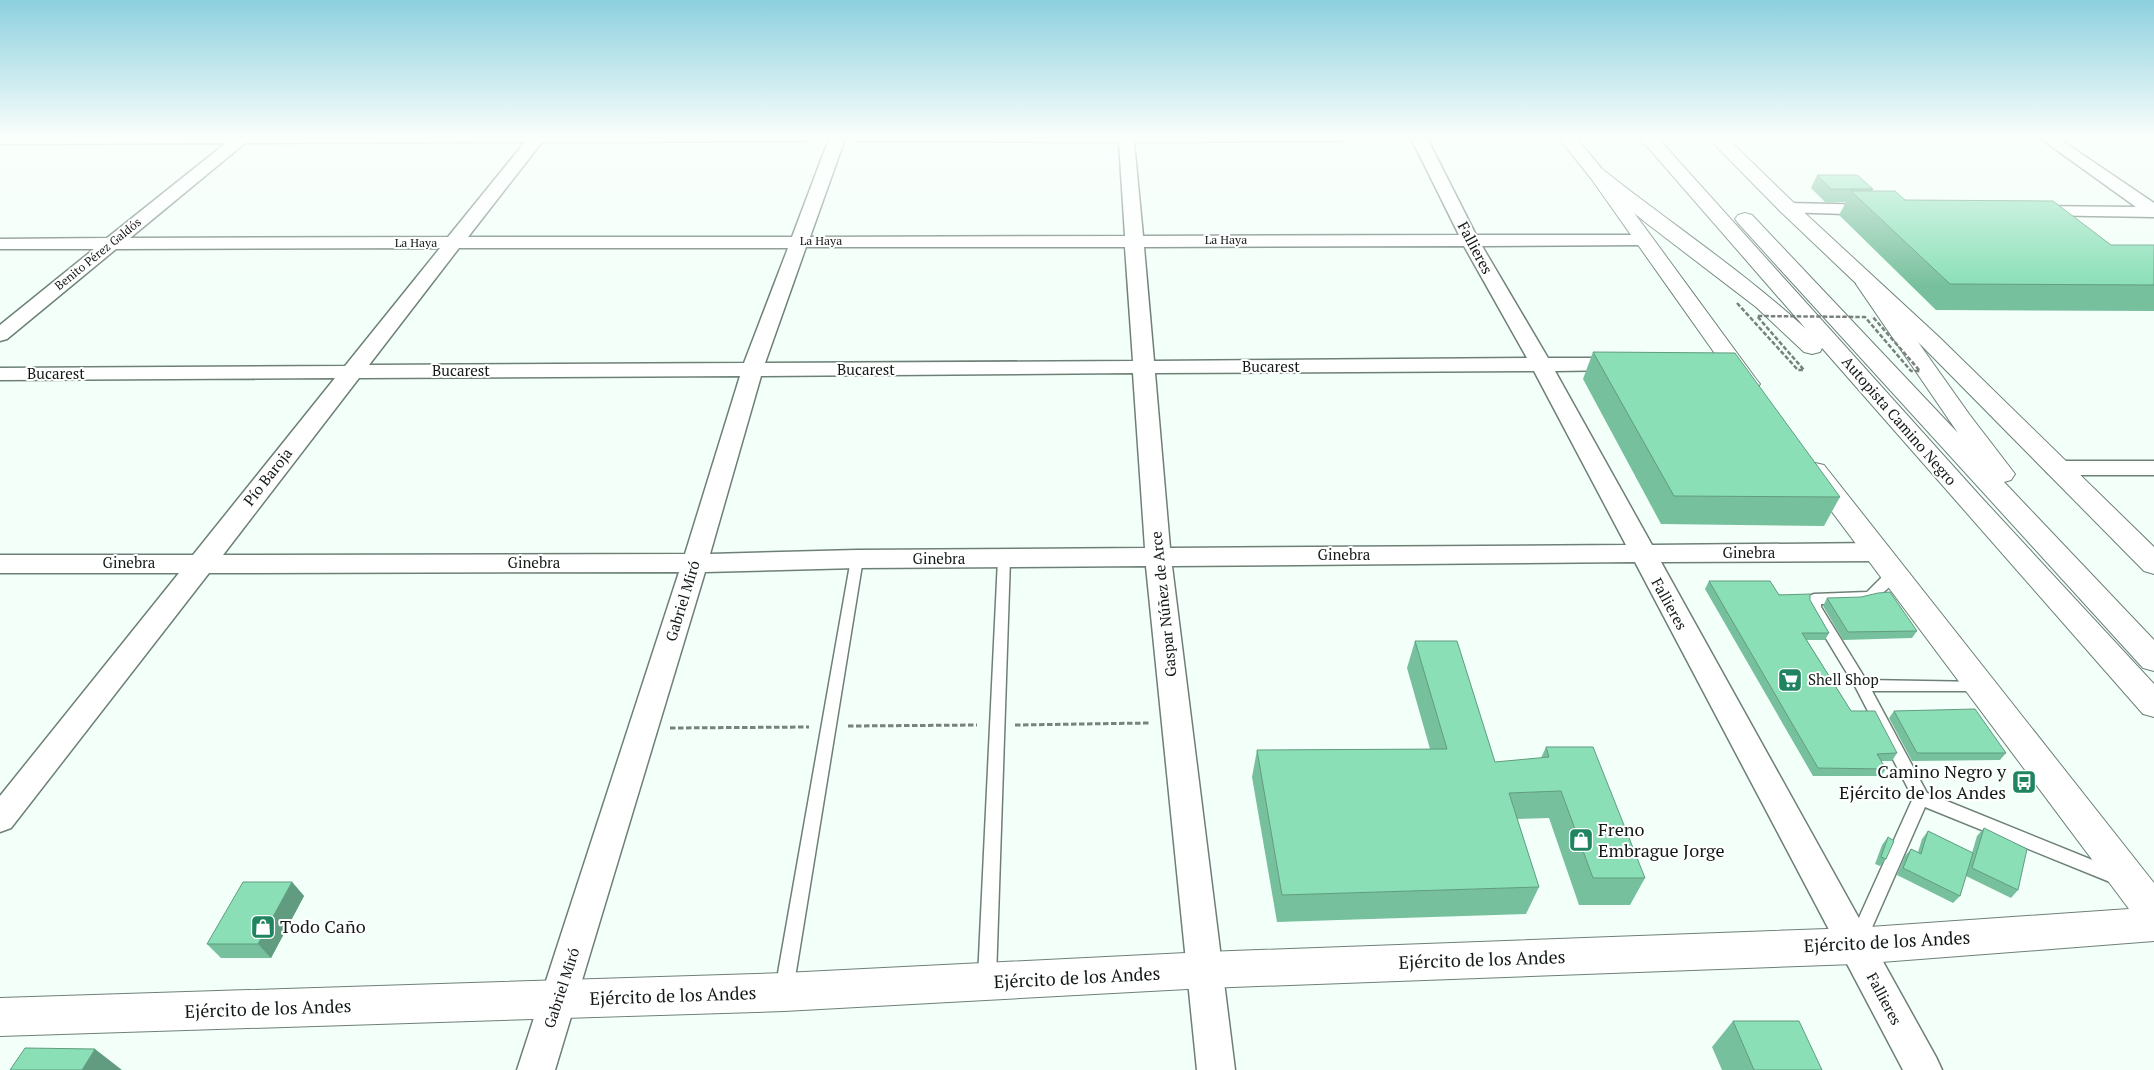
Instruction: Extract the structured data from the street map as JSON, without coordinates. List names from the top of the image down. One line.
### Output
{"streets":{"main road":["Autopista Camino Negro","Ejército de los Andes"],"street":["La Haya","Fallieres","Benito Pérez Galdós","Bucarest","Pío Baroja","Ginebra","Gabriel Miró","Gaspar Núñez de Arce"]},"crossings":[["La Haya","Fallieres"],["La Haya","Benito Pérez Galdós"],["La Haya","Pío Baroja"],["La Haya","Gabriel Miró"],["La Haya","Gaspar Núñez de Arce"],["Fallieres","Bucarest"],["Fallieres","Ginebra"],["Fallieres","Ejército de los Andes"],["Bucarest","Pío Baroja"],["Bucarest","Gabriel Miró"],["Bucarest","Gaspar Núñez de Arce"],["Pío Baroja","Ginebra"],["Ginebra","Gabriel Miró"],["Ginebra","Gaspar Núñez de Arce"],["Gabriel Miró","Ejército de los Andes"],["Gaspar Núñez de Arce","Ejército de los Andes"]],"places":{"supermarket":["Shell Shop"],"bus stop":["Camino Negro y Ejército de los Andes"],"shop":["Freno Embrague Jorge","Todo Caño"]}}
